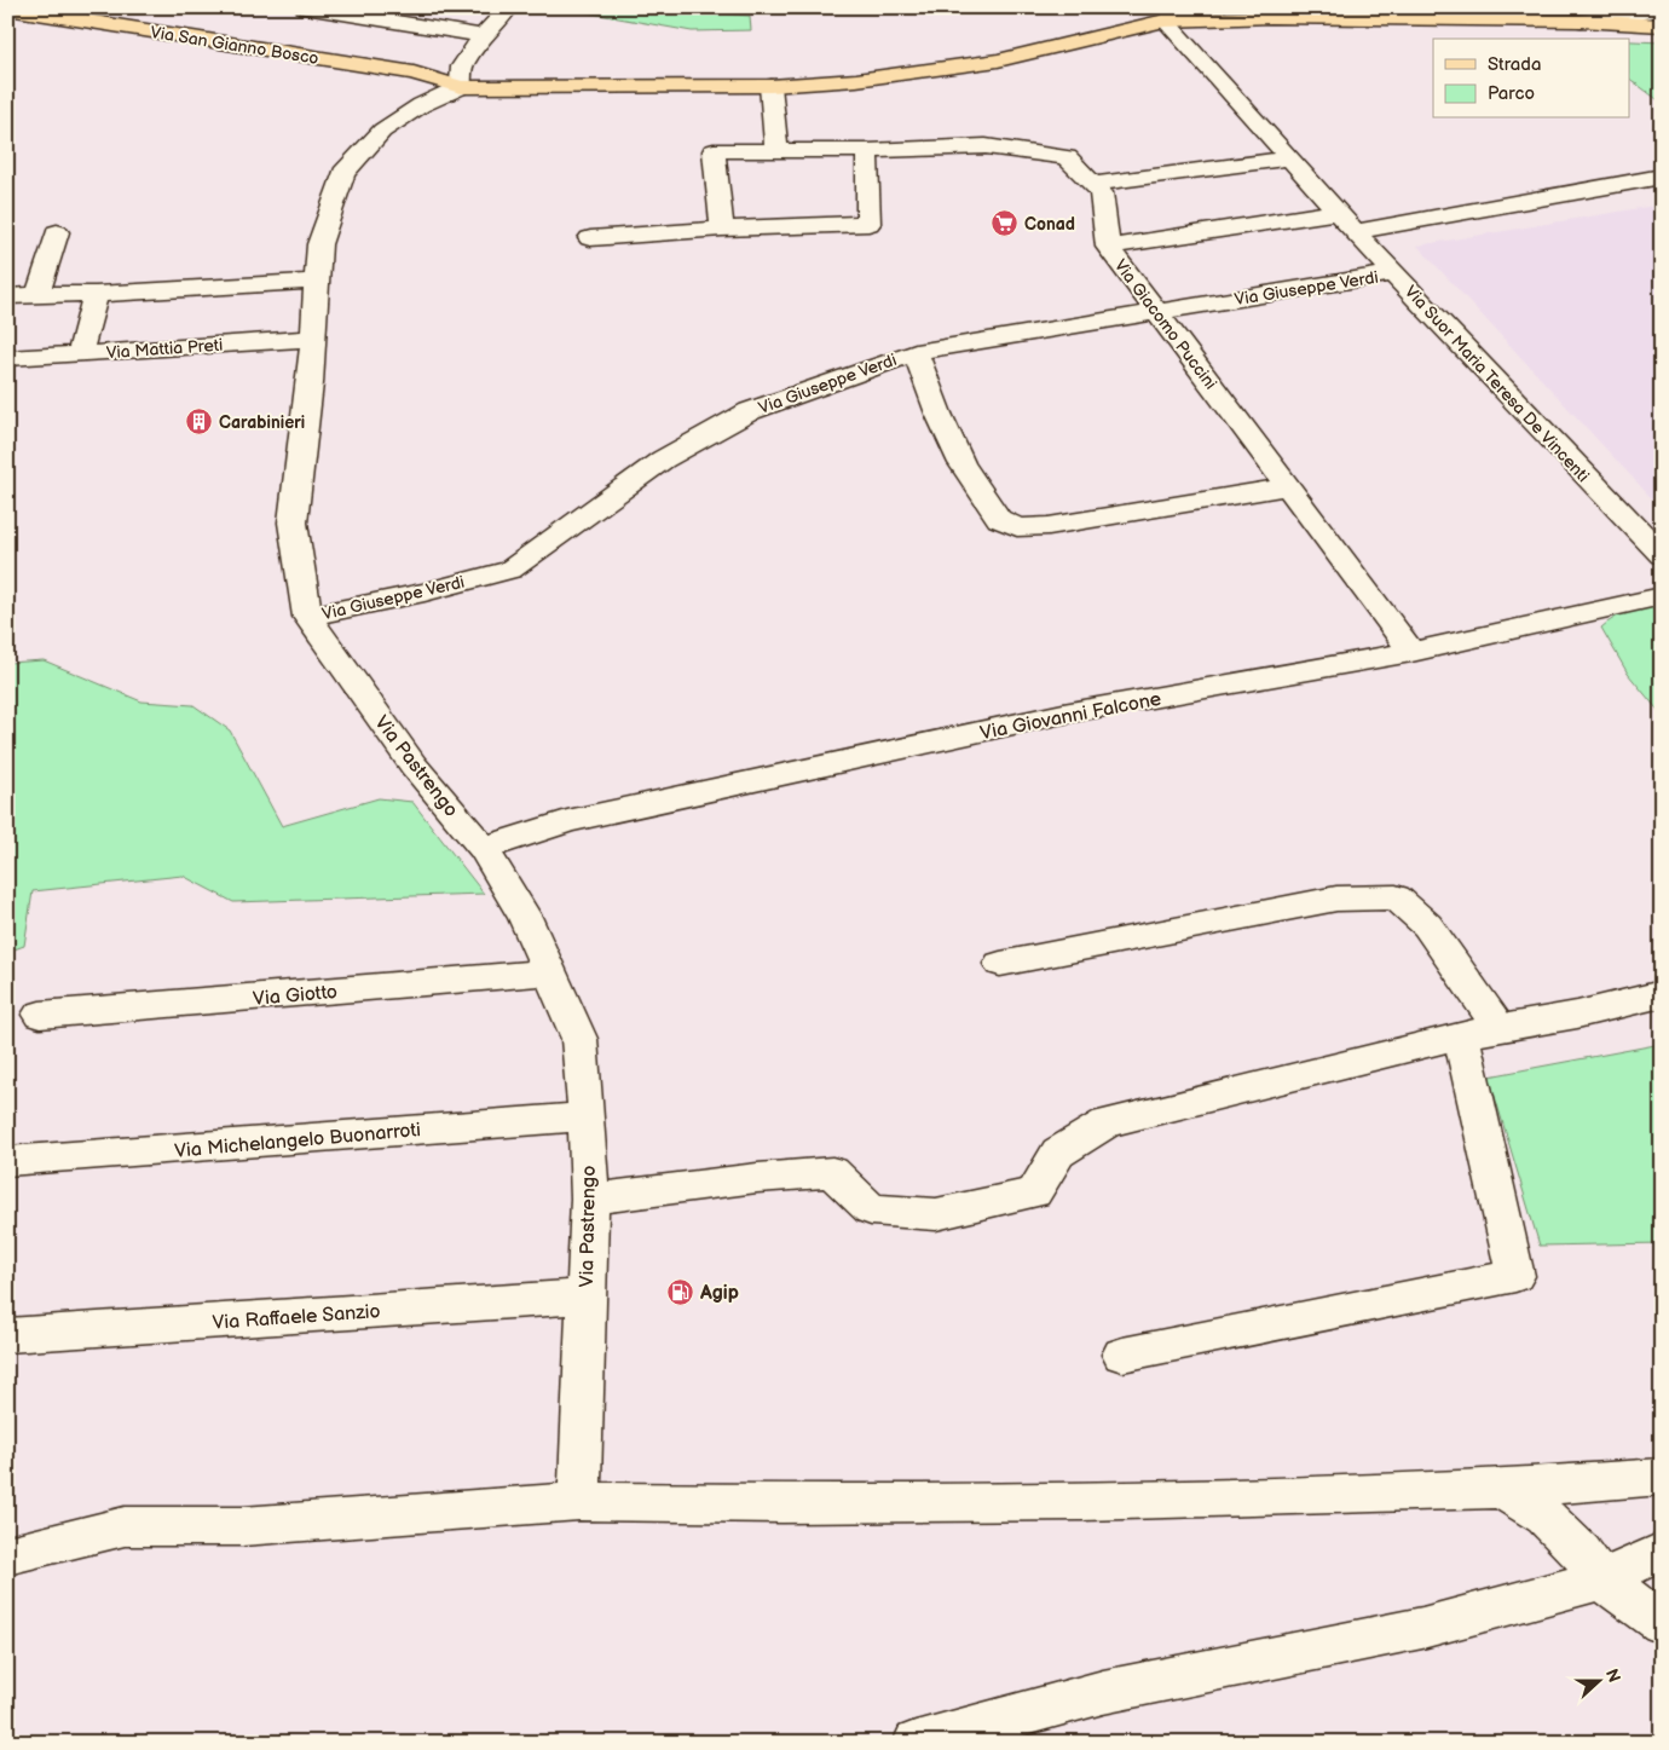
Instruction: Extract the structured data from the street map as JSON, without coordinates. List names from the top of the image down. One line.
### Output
{"streets":{"main road":["Via San Gianno Bosco"],"street":["Via Giuseppe Verdi","Via Giacomo Puccini","Via Mattia Preti","Via Suor Maria Teresa De Vincenti","Via Giovanni Falcone","Via Pastrengo","Via Giotto","Via Michelangelo Buonarroti","Via Raffaele Sanzio"]},"crossings":[["Via San Gianno Bosco","Via Suor Maria Teresa De Vincenti"],["Via San Gianno Bosco","Via Pastrengo"],["Via Giuseppe Verdi","Via Giacomo Puccini"],["Via Giuseppe Verdi","Via Suor Maria Teresa De Vincenti"],["Via Giuseppe Verdi","Via Pastrengo"],["Via Giacomo Puccini","Via Giovanni Falcone"],["Via Mattia Preti","Via Pastrengo"],["Via Giovanni Falcone","Via Pastrengo"],["Via Pastrengo","Via Giotto"],["Via Pastrengo","Via Michelangelo Buonarroti"],["Via Pastrengo","Via Raffaele Sanzio"]],"places":{"supermarket":["Conad"],"building":["Carabinieri"],"fuel station":["Agip"]},"legend":["Strada","Parco"],"north":"right"}
